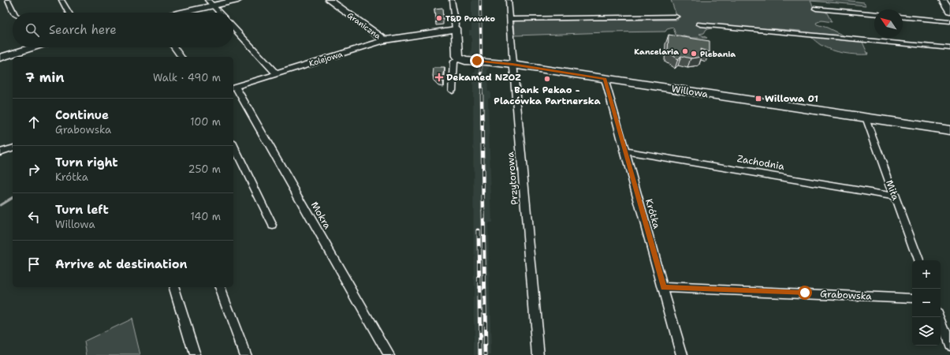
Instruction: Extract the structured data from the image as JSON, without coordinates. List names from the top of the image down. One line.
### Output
{"streets":{"street":["Graniczna","Kolejowa","Willowa","Zachodnia","Przytorowa","Miła","Krótka","Mokra","Grabowska"]},"crossings":[["Graniczna","Kolejowa"],["Kolejowa","Mokra"],["Willowa","Przytorowa"],["Willowa","Miła"],["Willowa","Krótka"],["Zachodnia","Miła"],["Zachodnia","Krótka"],["Krótka","Grabowska"]],"places":{"other":["T&D Prawko","Kancelaria","Plebania","Bank Pekao - Placówka Partnerska"],"health":["Dekamed NZOZ"],"transit":["Willowa 01"]},"north":"top left","page":{"search":"Search here","heading":["7 min","Walk · 490 m"],"list":[["Continue","Grabowska","100 m"],["Turn right","Krótka","250 m"],["Turn left","Willowa","140 m"],"Arrive at destination"],"map_buttons":["+","−"]}}
